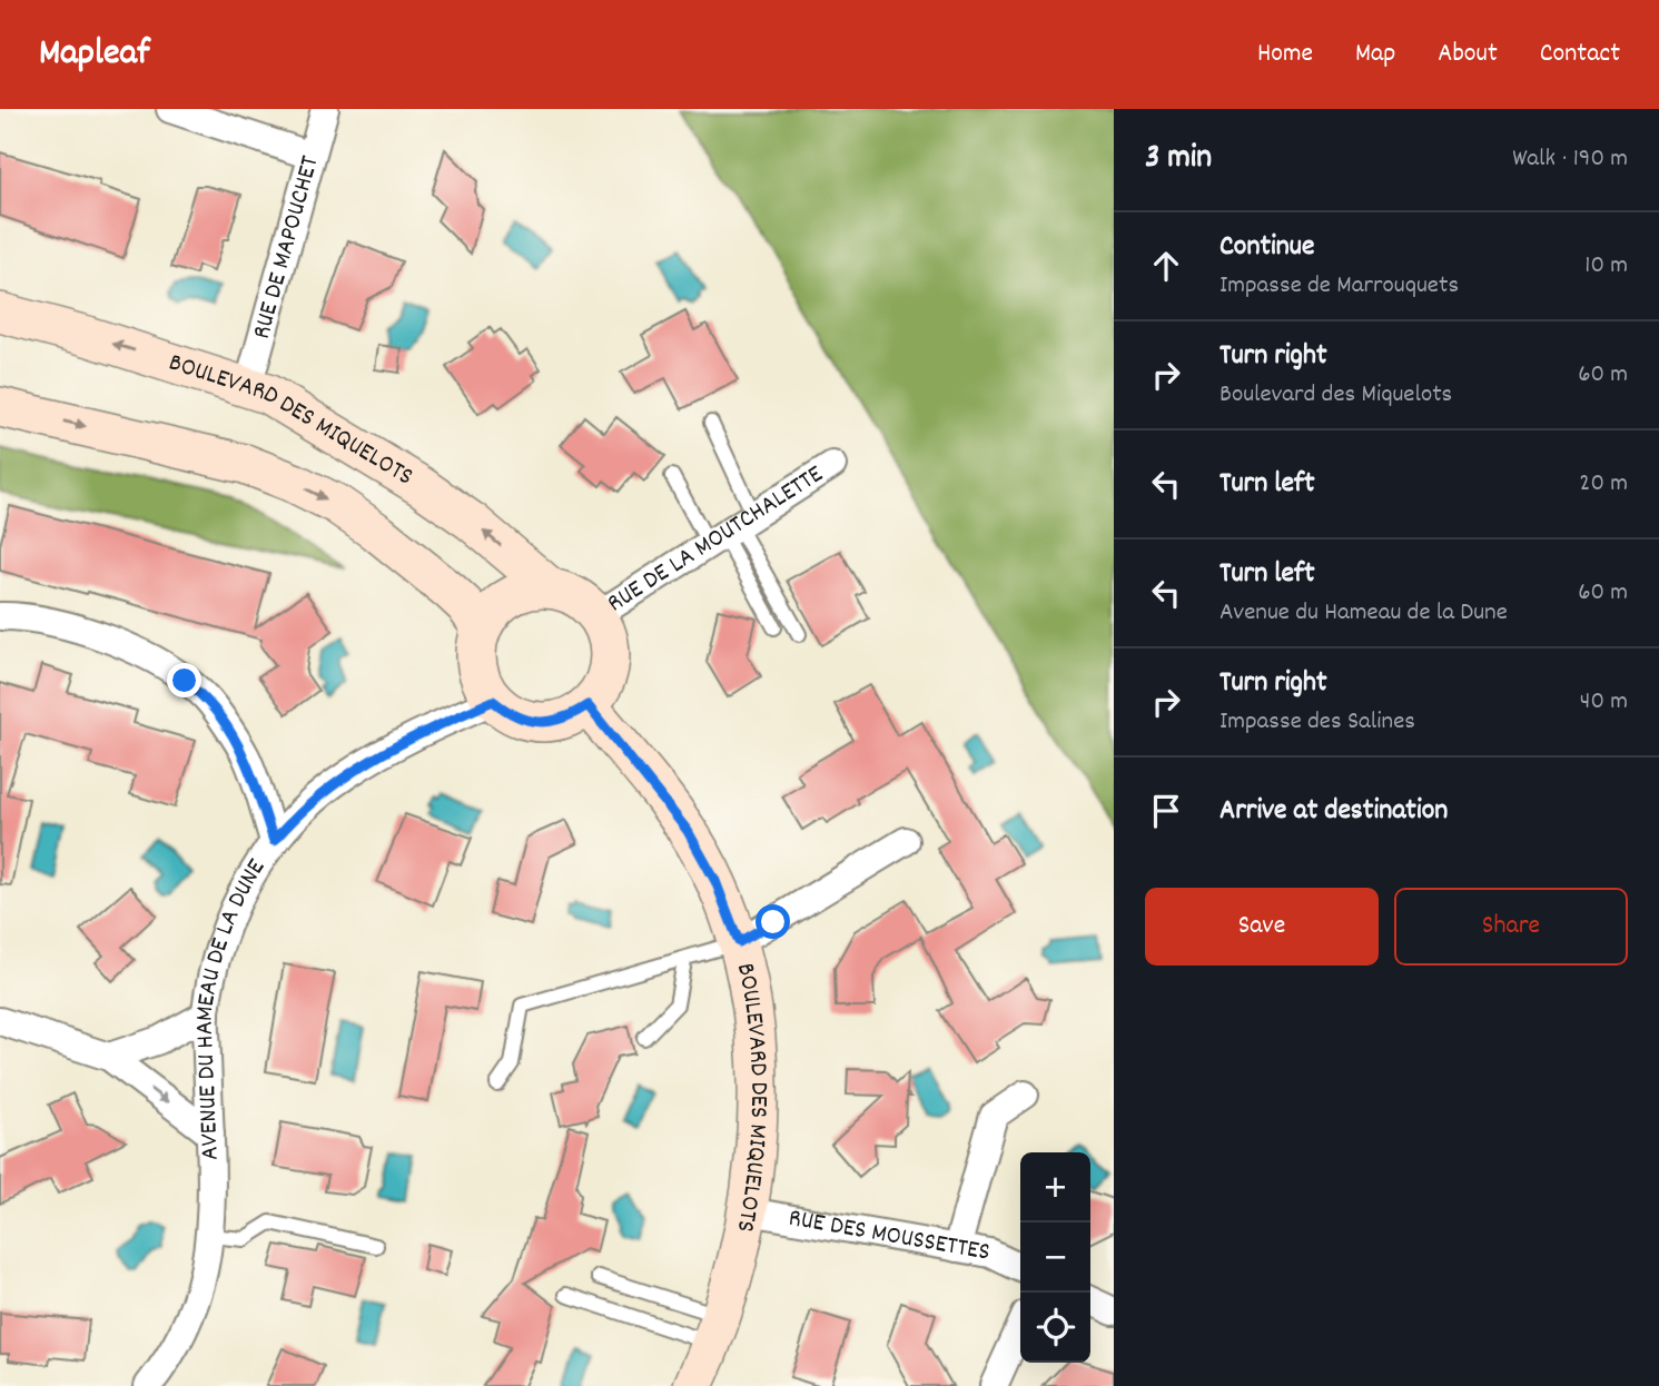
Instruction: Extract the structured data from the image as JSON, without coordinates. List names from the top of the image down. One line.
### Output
{"streets":{"main road":["BOULEVARD DES MIQUELOTS"],"street":["RUE DE MAPOUCHET","RUE DE LA MOUTCHALETTE","AVENUE DU HAMEAU DE LA DUNE","RUE DES MOUSSETTES"]},"crossings":[["RUE DE MAPOUCHET","BOULEVARD DES MIQUELOTS"],["BOULEVARD DES MIQUELOTS","RUE DE LA MOUTCHALETTE"],["BOULEVARD DES MIQUELOTS","AVENUE DU HAMEAU DE LA DUNE"],["BOULEVARD DES MIQUELOTS","RUE DES MOUSSETTES"],["RUE DE LA MOUTCHALETTE","AVENUE DU HAMEAU DE LA DUNE"]],"page":{"header":"Mapleaf","nav":["Home","Map","About","Contact"],"heading":["3 min","Walk · 190 m"],"list":[["Continue","Impasse de Marrouquets","10 m"],["Turn right","Boulevard des Miquelots","60 m"],["Turn left","20 m"],["Turn left","Avenue du Hameau de la Dune","60 m"],["Turn right","Impasse des Salines","40 m"],"Arrive at destination"],"buttons":["Save","Share"],"map_buttons":["+","−"]}}
